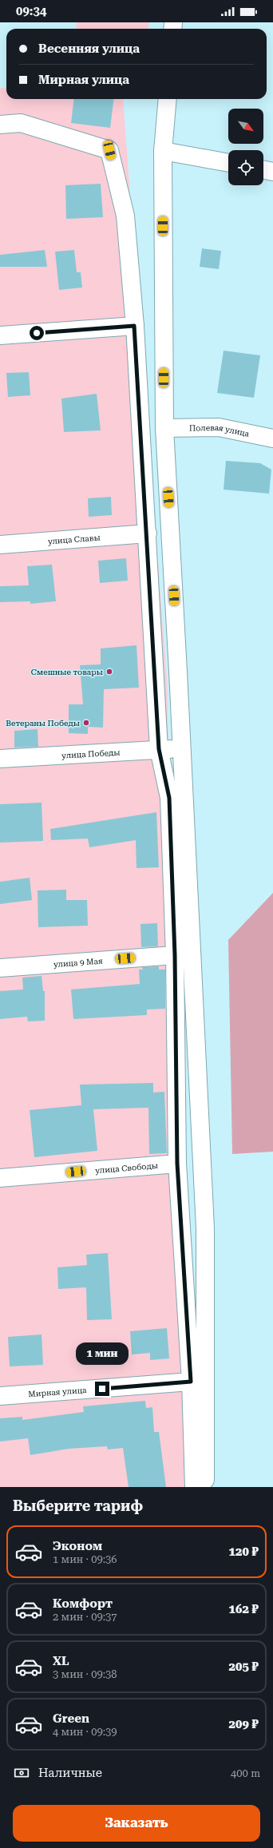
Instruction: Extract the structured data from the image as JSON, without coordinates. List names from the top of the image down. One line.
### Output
{"streets":{"street":["Полевая улица","улица Славы","улица Победы","улица 9 Мая","улица Свободы","Мирная улица"]},"places":["Смешные товары","Ветераны Победы"],"north":"bottom right","page":{"status":"09:34","banner":["Весенняя улица","Мирная улица"],"bubble":"1 мин","heading":"Выберите тариф","list":[{"name":"Эконом","note":"1 мин · 09:36","value":"120 ₽"},{"name":"Комфорт","note":"2 мин · 09:37","value":"162 ₽"},{"name":"XL","note":"3 мин · 09:38","value":"205 ₽"},{"name":"Green","note":"4 мин · 09:39","value":"209 ₽"}],"pay":["Наличные","400 m"],"buttons":"Заказать"}}
